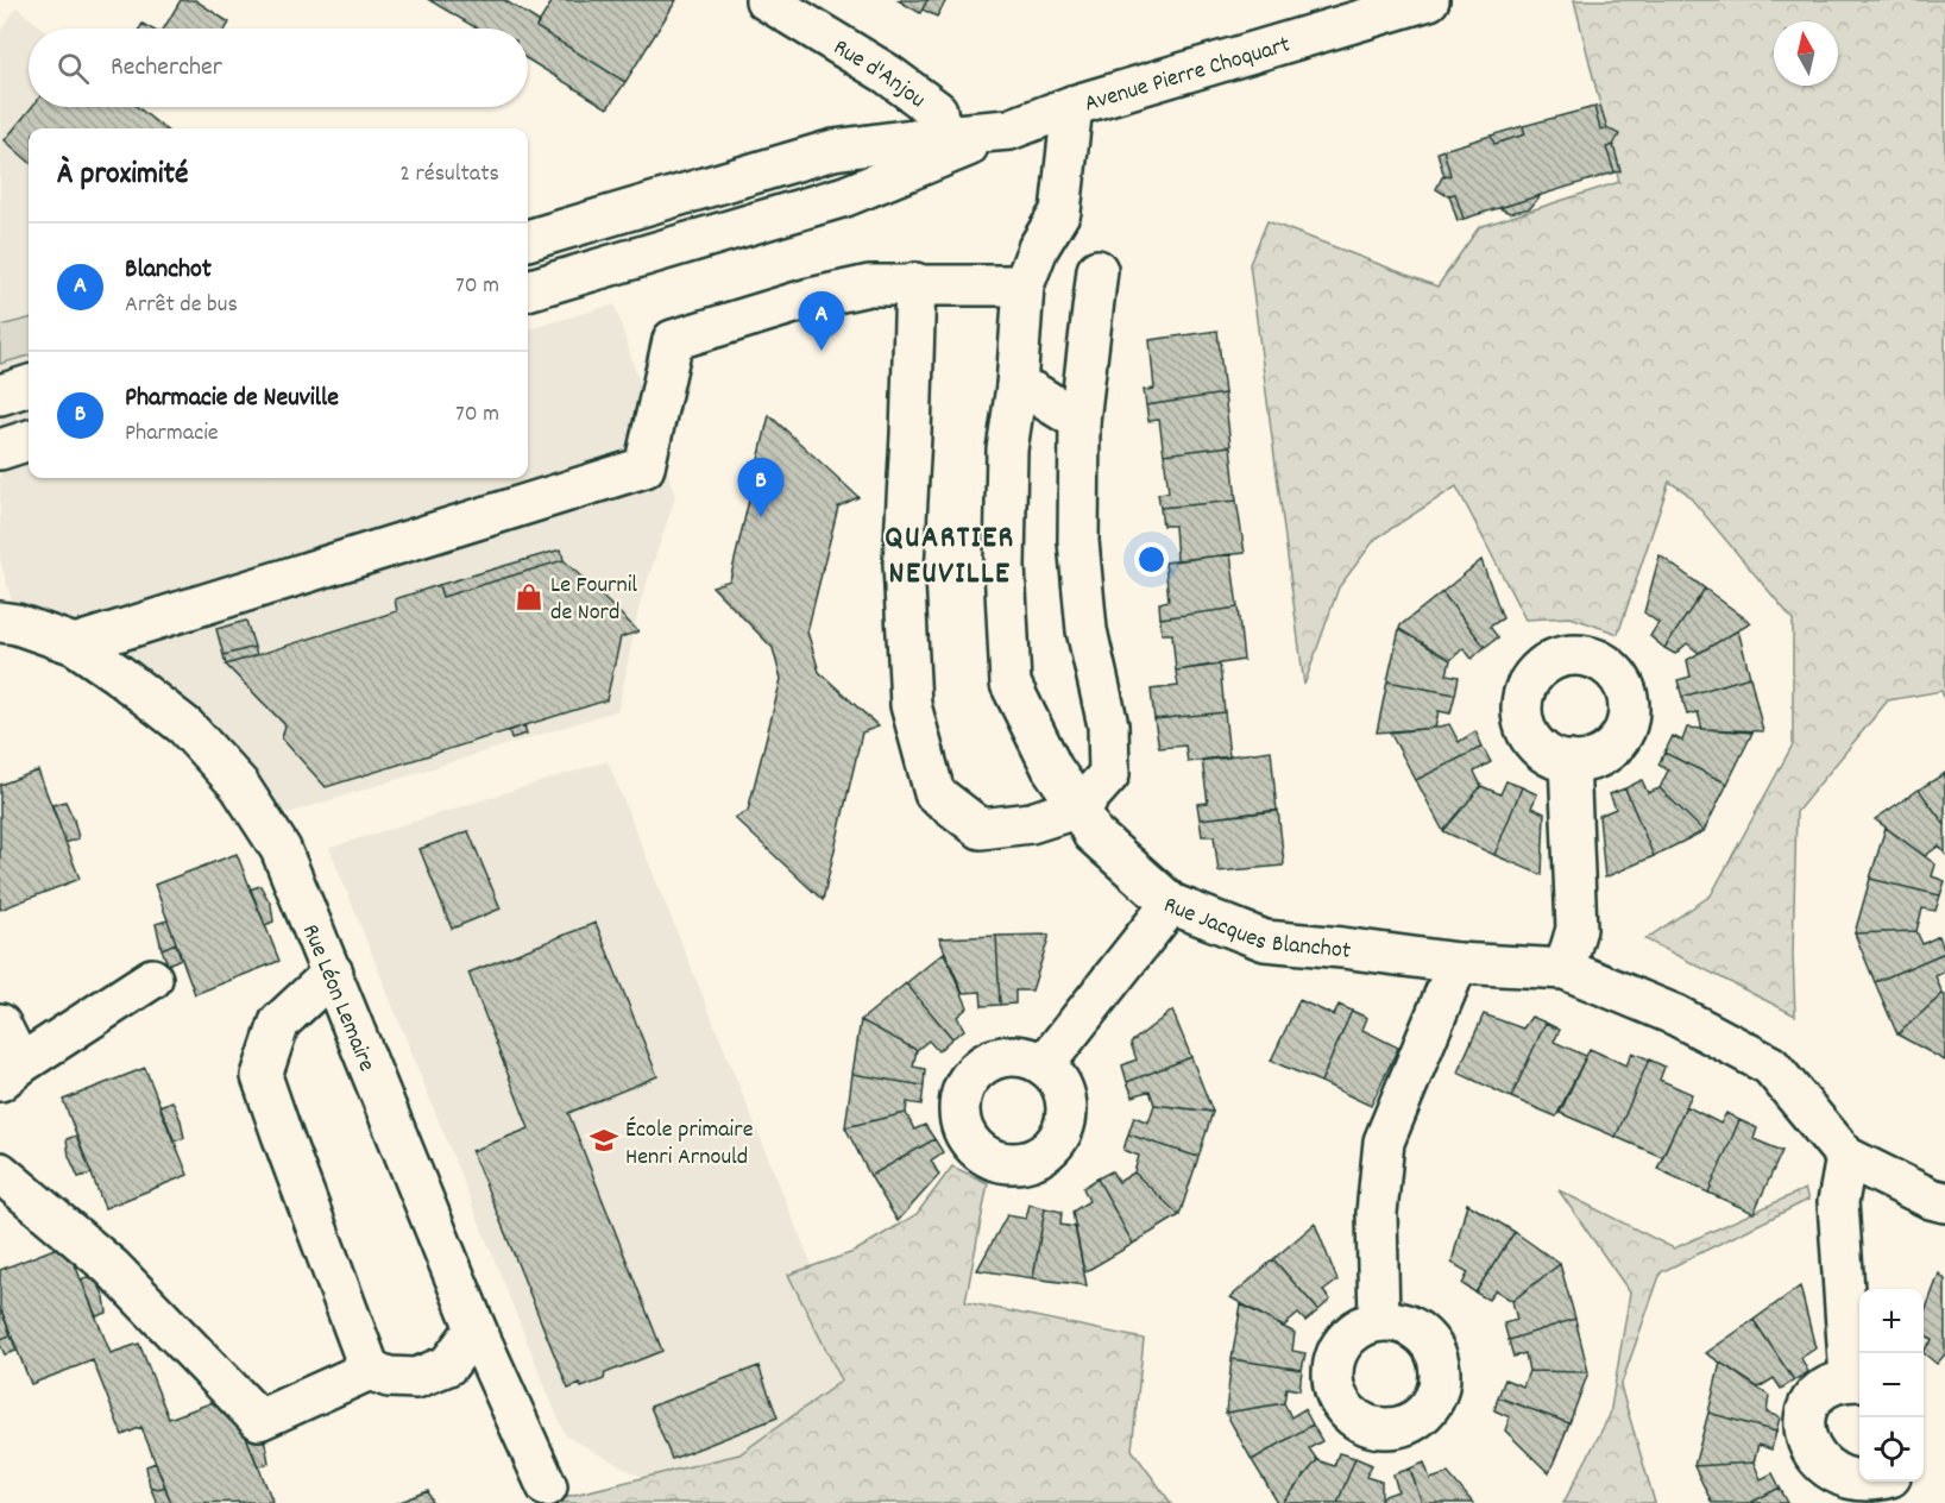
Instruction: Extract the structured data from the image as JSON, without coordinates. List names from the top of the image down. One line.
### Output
{"streets":{"street":["Rue d'Anjou","Avenue Pierre Choquart","Rue Jacques Blanchot","Rue Léon Lemaire"]},"crossings":[["Rue d'Anjou","Avenue Pierre Choquart"],["Avenue Pierre Choquart","Rue Jacques Blanchot"]],"districts":["QUARTIER NEUVILLE"],"places":{"shop":["Le Fournil de Nord"],"school or university":["École primaire Henri Arnould"]},"north":"top","page":{"search":"Rechercher","heading":["À proximité","2 résultats"],"list":[{"mark":"A","name":"Blanchot","note":"Arrêt de bus","value":"70 m"},{"mark":"B","name":"Pharmacie de Neuville","note":"Pharmacie","value":"70 m"}],"pins":["A","B"],"map_buttons":["+","−"]}}
